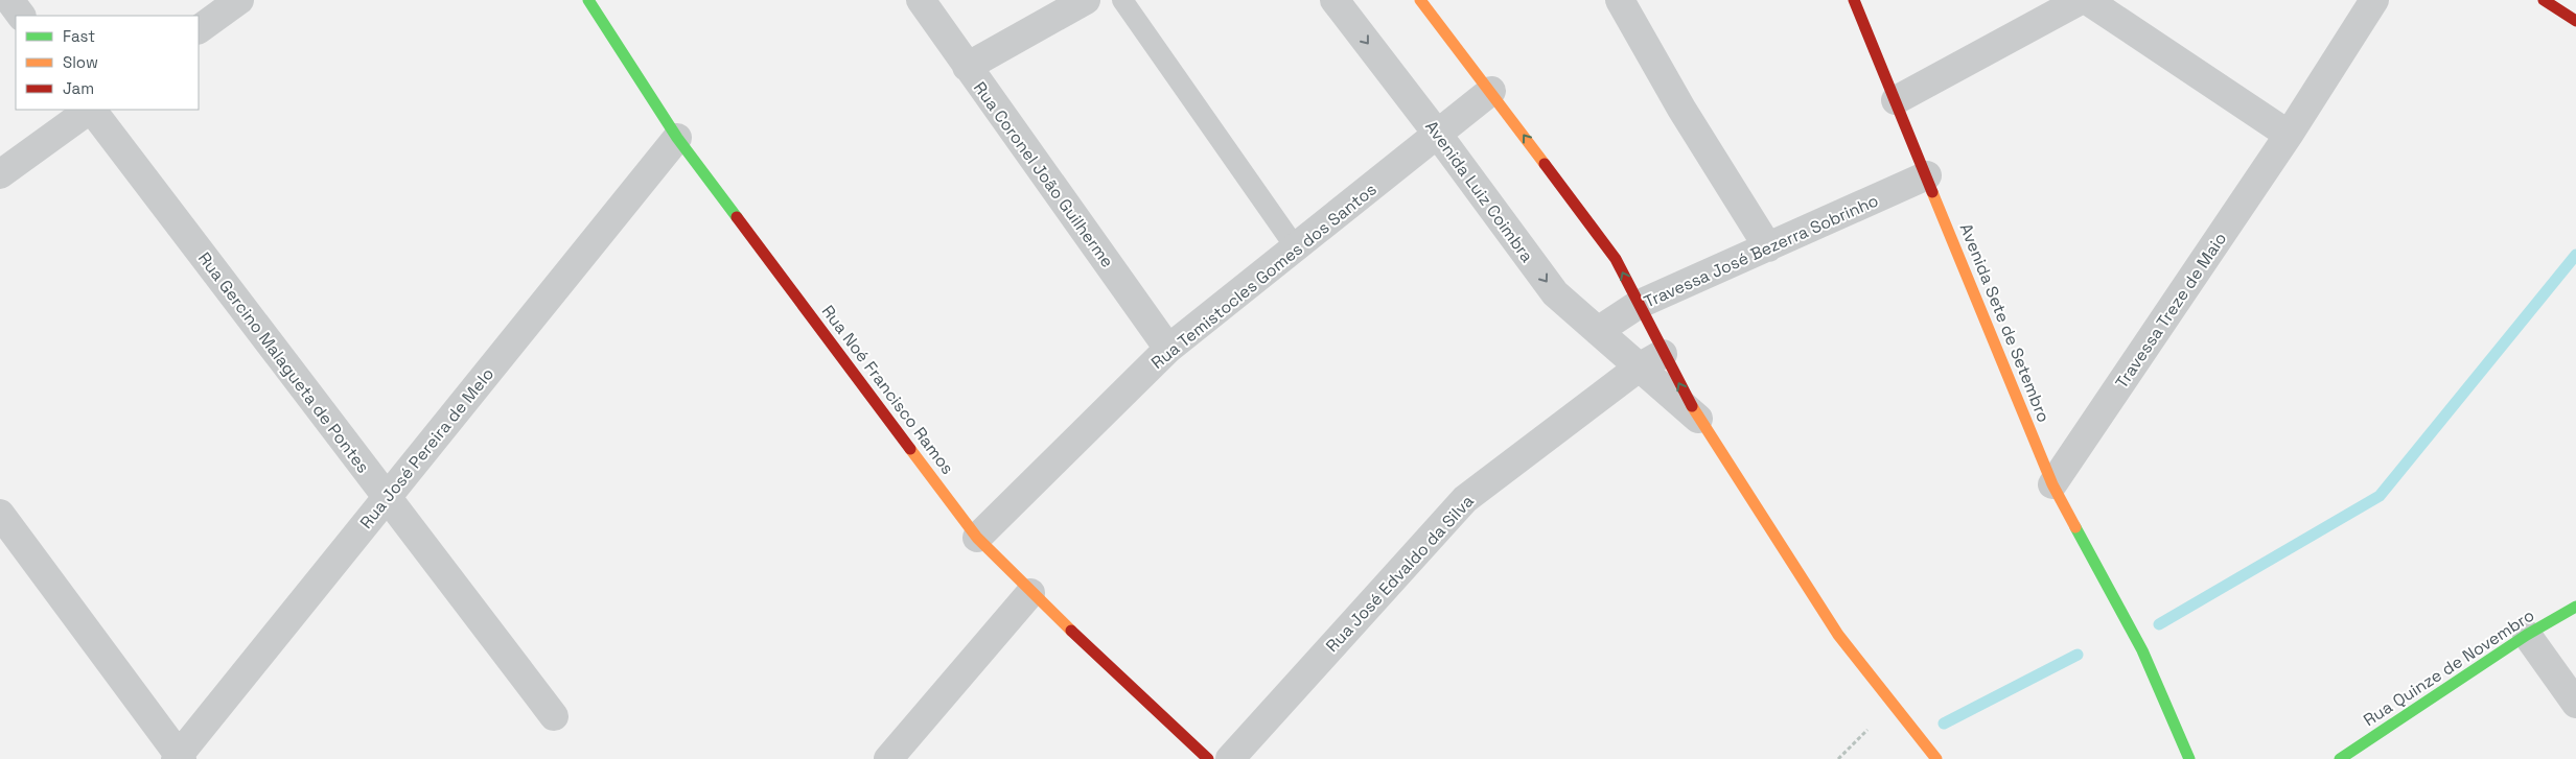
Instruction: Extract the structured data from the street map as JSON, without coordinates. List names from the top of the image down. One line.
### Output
{"streets":{"street":["Rua Coronel João Guilherme","Avenida Luiz Coimbra","Travessa José Bezerra Sobrinho","Rua Temistocles Gomes dos Santos","Travessa Treze de Maio","Avenida Sete de Setembro","Rua Gercino Malagueta de Pontes","Rua Noé Francisco Ramos","Rua José Pereira de Melo","Rua José Edvaldo da Silva","Rua Quinze de Novembro"]},"crossings":[["Rua Coronel João Guilherme","Rua Temistocles Gomes dos Santos"],["Avenida Luiz Coimbra","Travessa José Bezerra Sobrinho"],["Avenida Luiz Coimbra","Rua Temistocles Gomes dos Santos"],["Avenida Luiz Coimbra","Rua José Edvaldo da Silva"],["Travessa José Bezerra Sobrinho","Avenida Sete de Setembro"],["Rua Temistocles Gomes dos Santos","Rua Noé Francisco Ramos"],["Travessa Treze de Maio","Avenida Sete de Setembro"],["Rua Gercino Malagueta de Pontes","Rua José Pereira de Melo"],["Rua Noé Francisco Ramos","Rua José Pereira de Melo"]],"legend":["Fast","Slow","Jam"]}
